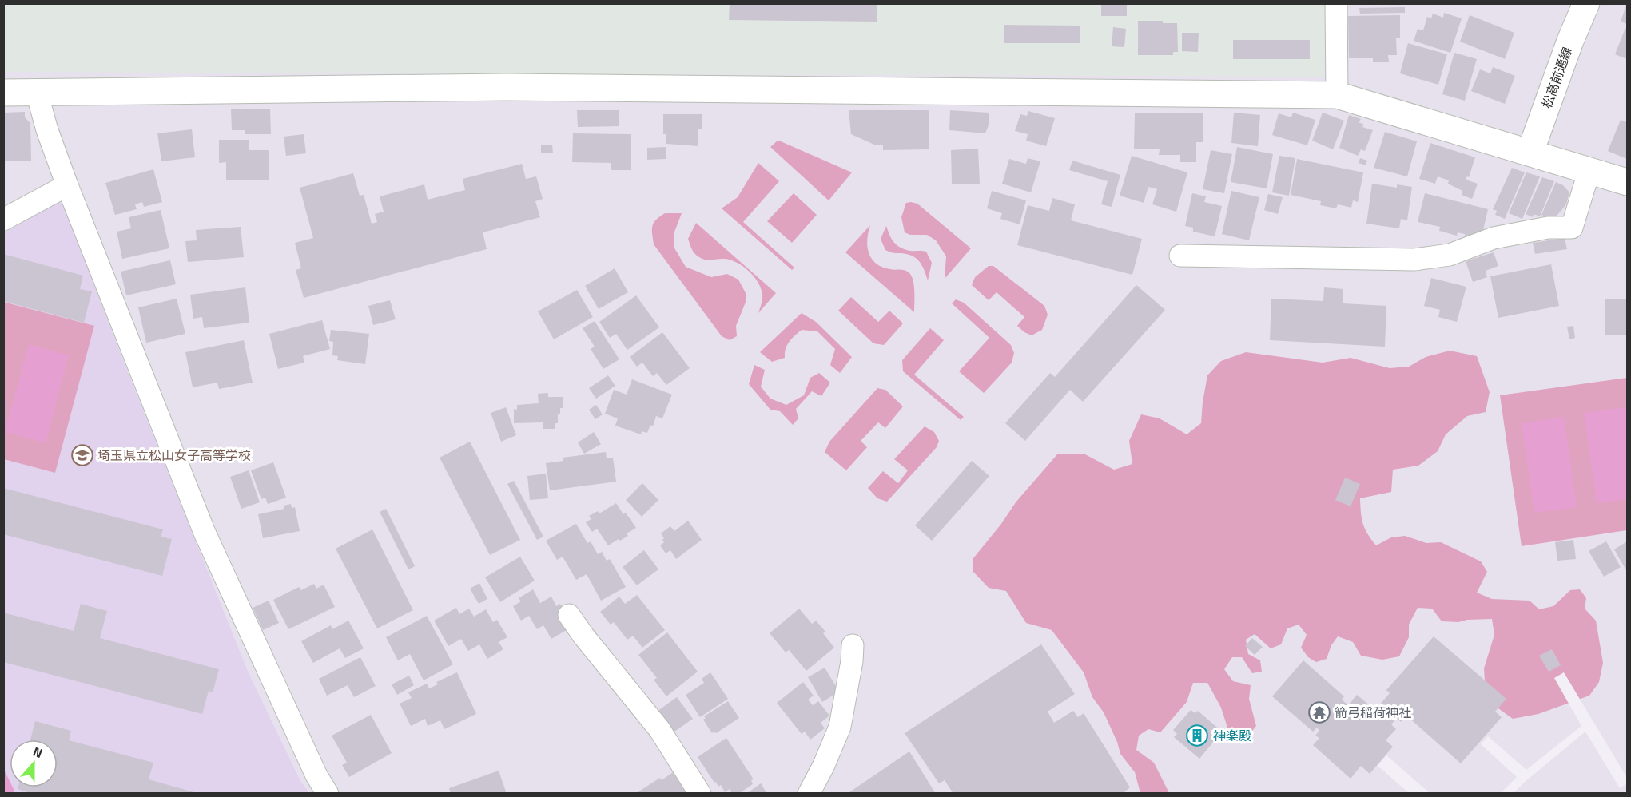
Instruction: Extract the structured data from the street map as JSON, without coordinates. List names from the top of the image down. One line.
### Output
{"streets":{"street":["松高前通線"]},"places":{"school or university":["埼玉県立松山女子高等学校"],"temple":["箭弓稲荷神社"],"building":["神楽殿"]},"north":"top"}
